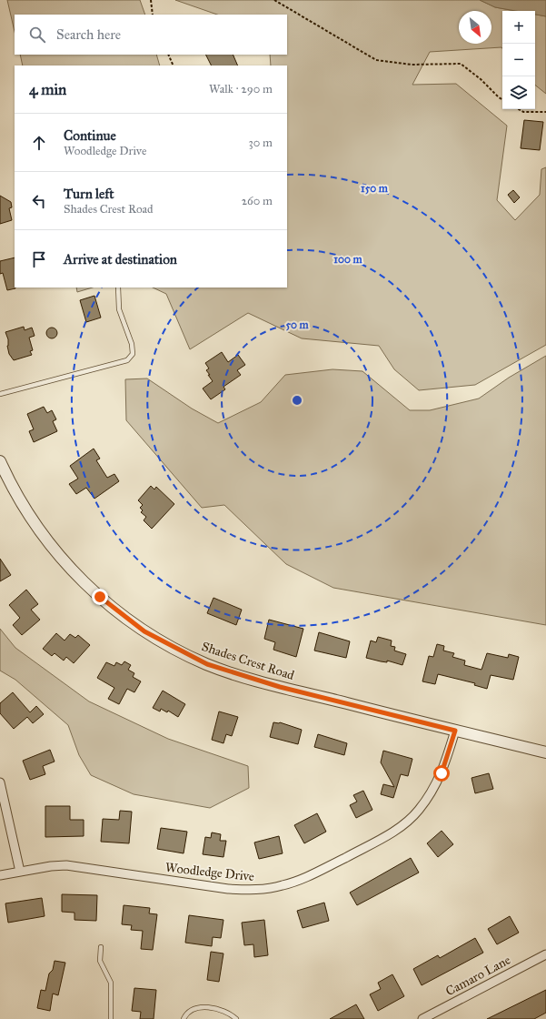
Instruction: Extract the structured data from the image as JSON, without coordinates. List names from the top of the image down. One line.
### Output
{"streets":{"street":["Shades Crest Road","Woodledge Drive","Camaro Lane"]},"crossings":[["Shades Crest Road","Woodledge Drive"]],"north":"bottom right","page":{"map_buttons":["+","−"],"search":"Search here","heading":["4 min","Walk · 290 m"],"list":[["Continue","Woodledge Drive","30 m"],["Turn left","Shades Crest Road","260 m"],"Arrive at destination"]},"rings":["150 m","100 m","50 m"]}
